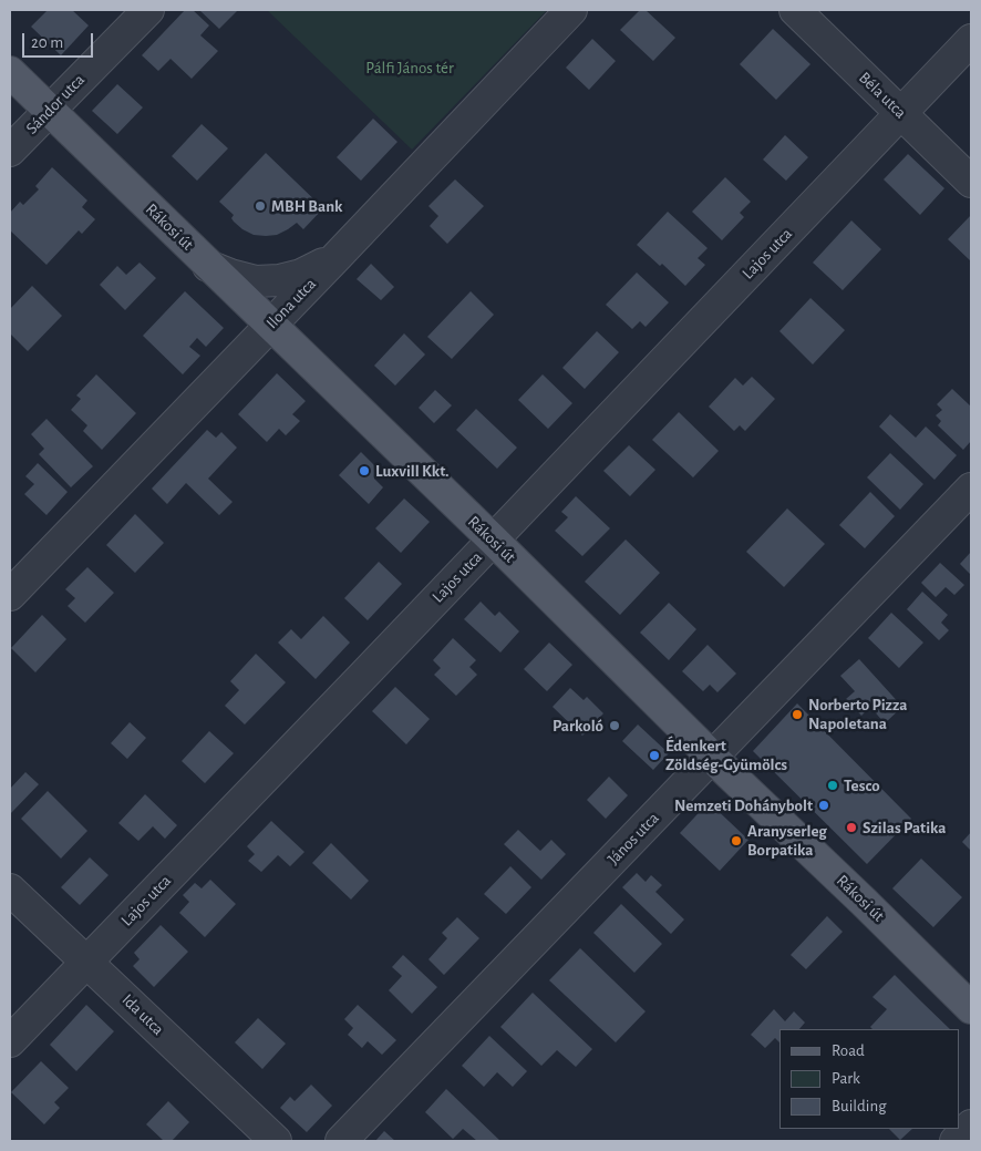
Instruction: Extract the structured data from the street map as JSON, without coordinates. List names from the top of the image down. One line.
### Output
{"streets":{"main road":["Rákosi út"],"street":["Béla utca","Sándor utca","Lajos utca","Ilona utca","János utca","Ida utca"]},"crossings":[["Béla utca","Lajos utca"],["Sándor utca","Rákosi út"],["Rákosi út","Lajos utca"],["Rákosi út","Ilona utca"],["Rákosi út","János utca"],["Lajos utca","Ida utca"]],"parks":["Pálfi János tér"],"places":["MBH Bank","Luxvill Kkt.","Norberto Pizza Napoletana","Parkoló","Édenkert Zöldség-Gyümölcs","Tesco","Nemzeti Dohánybolt","Szilas Patika","Aranyserleg Borpatika"],"legend":["Road","Park","Building"],"scale_bar":"20 m"}
